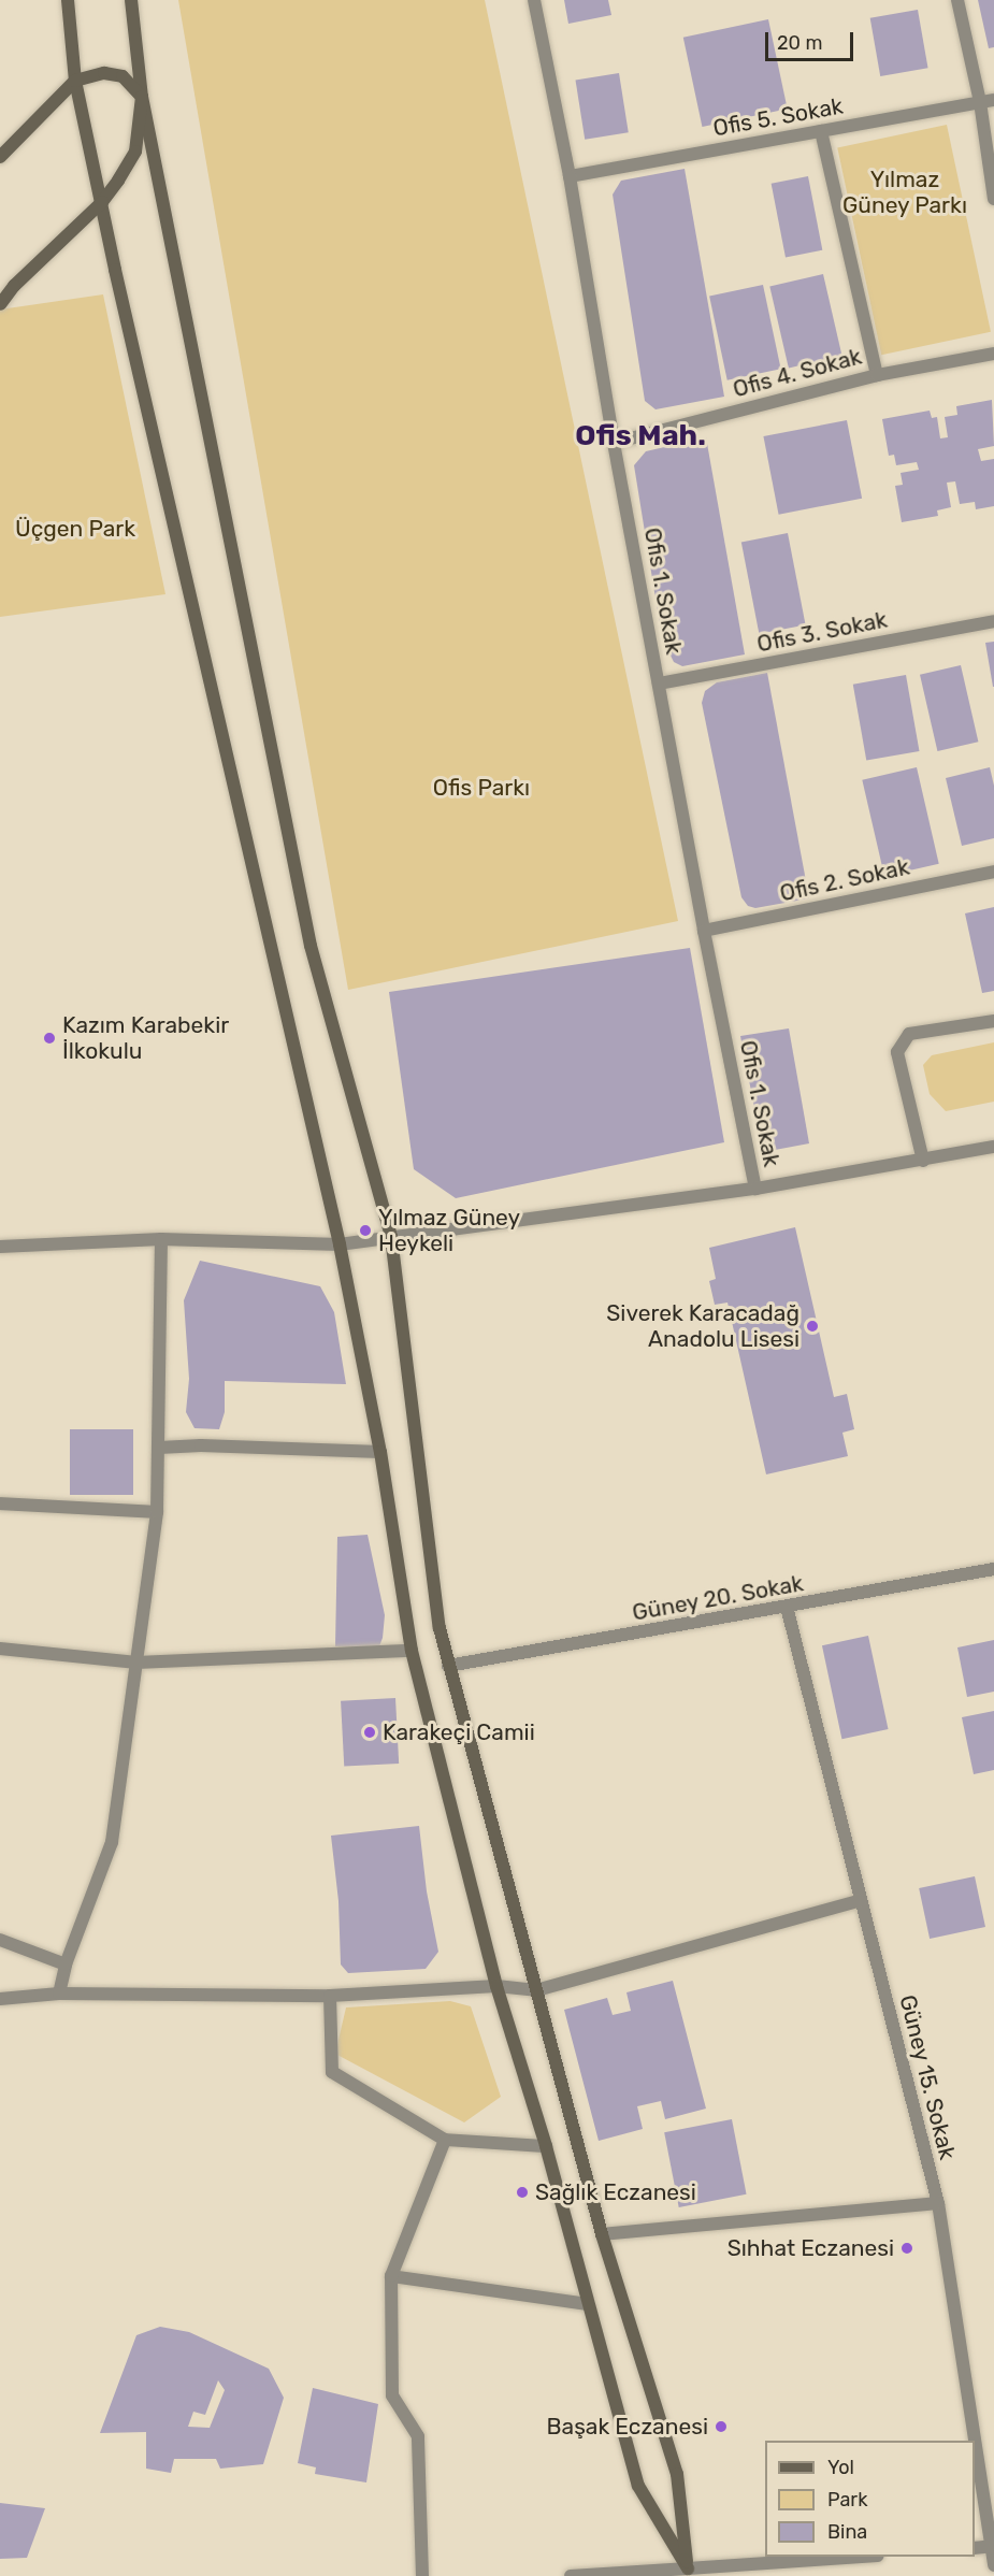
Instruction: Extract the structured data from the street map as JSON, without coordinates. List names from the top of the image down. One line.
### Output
{"streets":{"street":["Ofis 5. Sokak","Ofis 4. Sokak","Ofis 1. Sokak","Ofis 3. Sokak","Ofis 2. Sokak","Güney 20. Sokak","Güney 15. Sokak"]},"crossings":[["Ofis 5. Sokak","Ofis 1. Sokak"],["Ofis 4. Sokak","Ofis 1. Sokak"],["Ofis 1. Sokak","Ofis 3. Sokak"],["Ofis 1. Sokak","Ofis 2. Sokak"],["Güney 20. Sokak","Güney 15. Sokak"]],"districts":["Ofis Mah."],"parks":["Yılmaz Güney Parkı","Üçgen Park","Ofis Parkı"],"places":["Kazım Karabekir İlkokulu","Yılmaz Güney Heykeli","Siverek Karacadağ Anadolu Lisesi","Karakeçi Camii","Sağlık Eczanesi","Sıhhat Eczanesi","Başak Eczanesi"],"legend":["Yol","Park","Bina"],"scale_bar":"20 m"}
